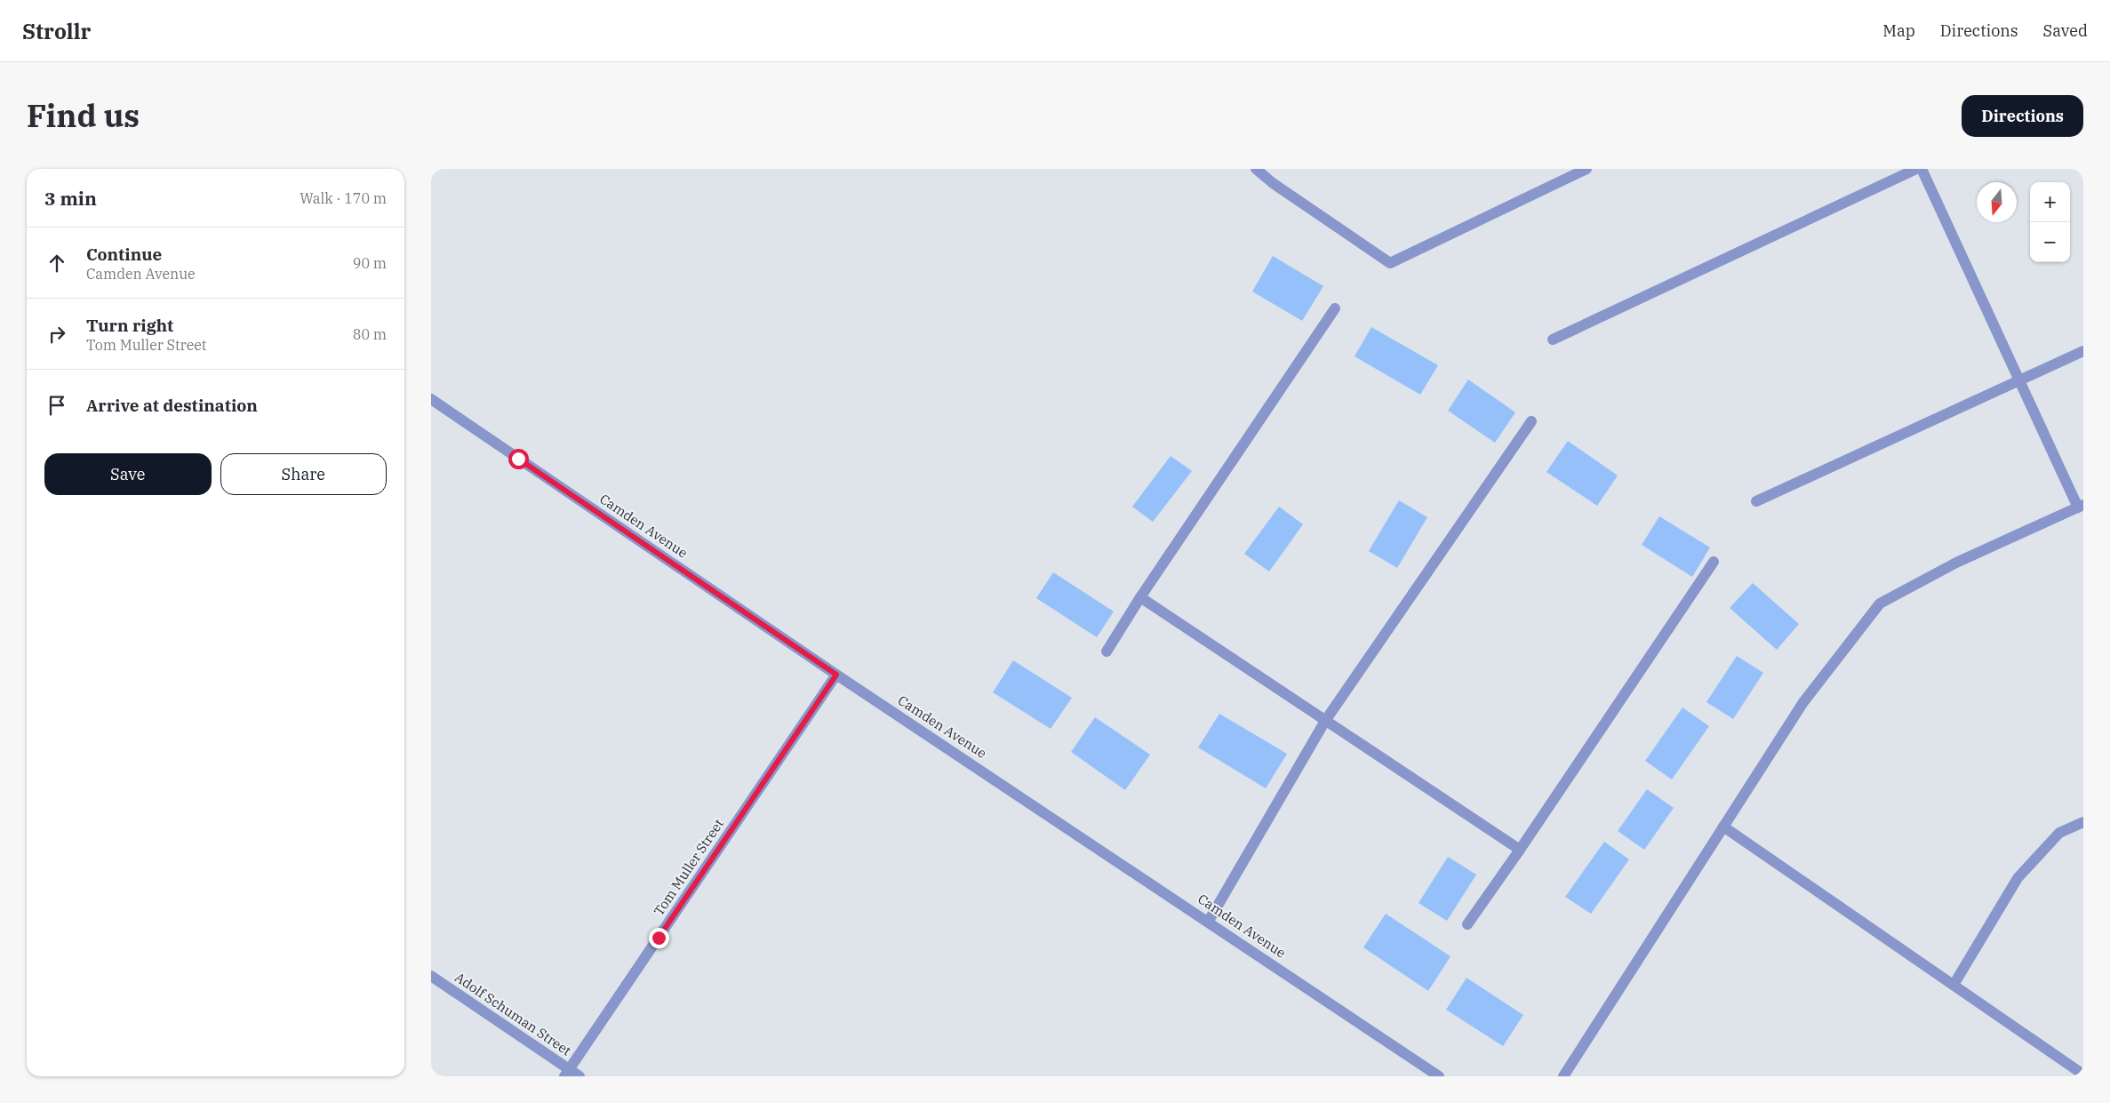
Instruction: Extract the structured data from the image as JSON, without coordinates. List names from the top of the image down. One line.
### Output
{"streets":{"street":["Camden Avenue","Tom Muller Street","Adolf Schuman Street"]},"crossings":[["Camden Avenue","Tom Muller Street"],["Tom Muller Street","Adolf Schuman Street"]],"north":"bottom","page":{"header":"Strollr","nav":["Map","Directions","Saved"],"title":"Find us","buttons":["Directions",["Save","Share"]],"heading":["3 min","Walk · 170 m"],"map_buttons":["+","−"],"list":[["Continue","Camden Avenue","90 m"],["Turn right","Tom Muller Street","80 m"],"Arrive at destination"]}}
